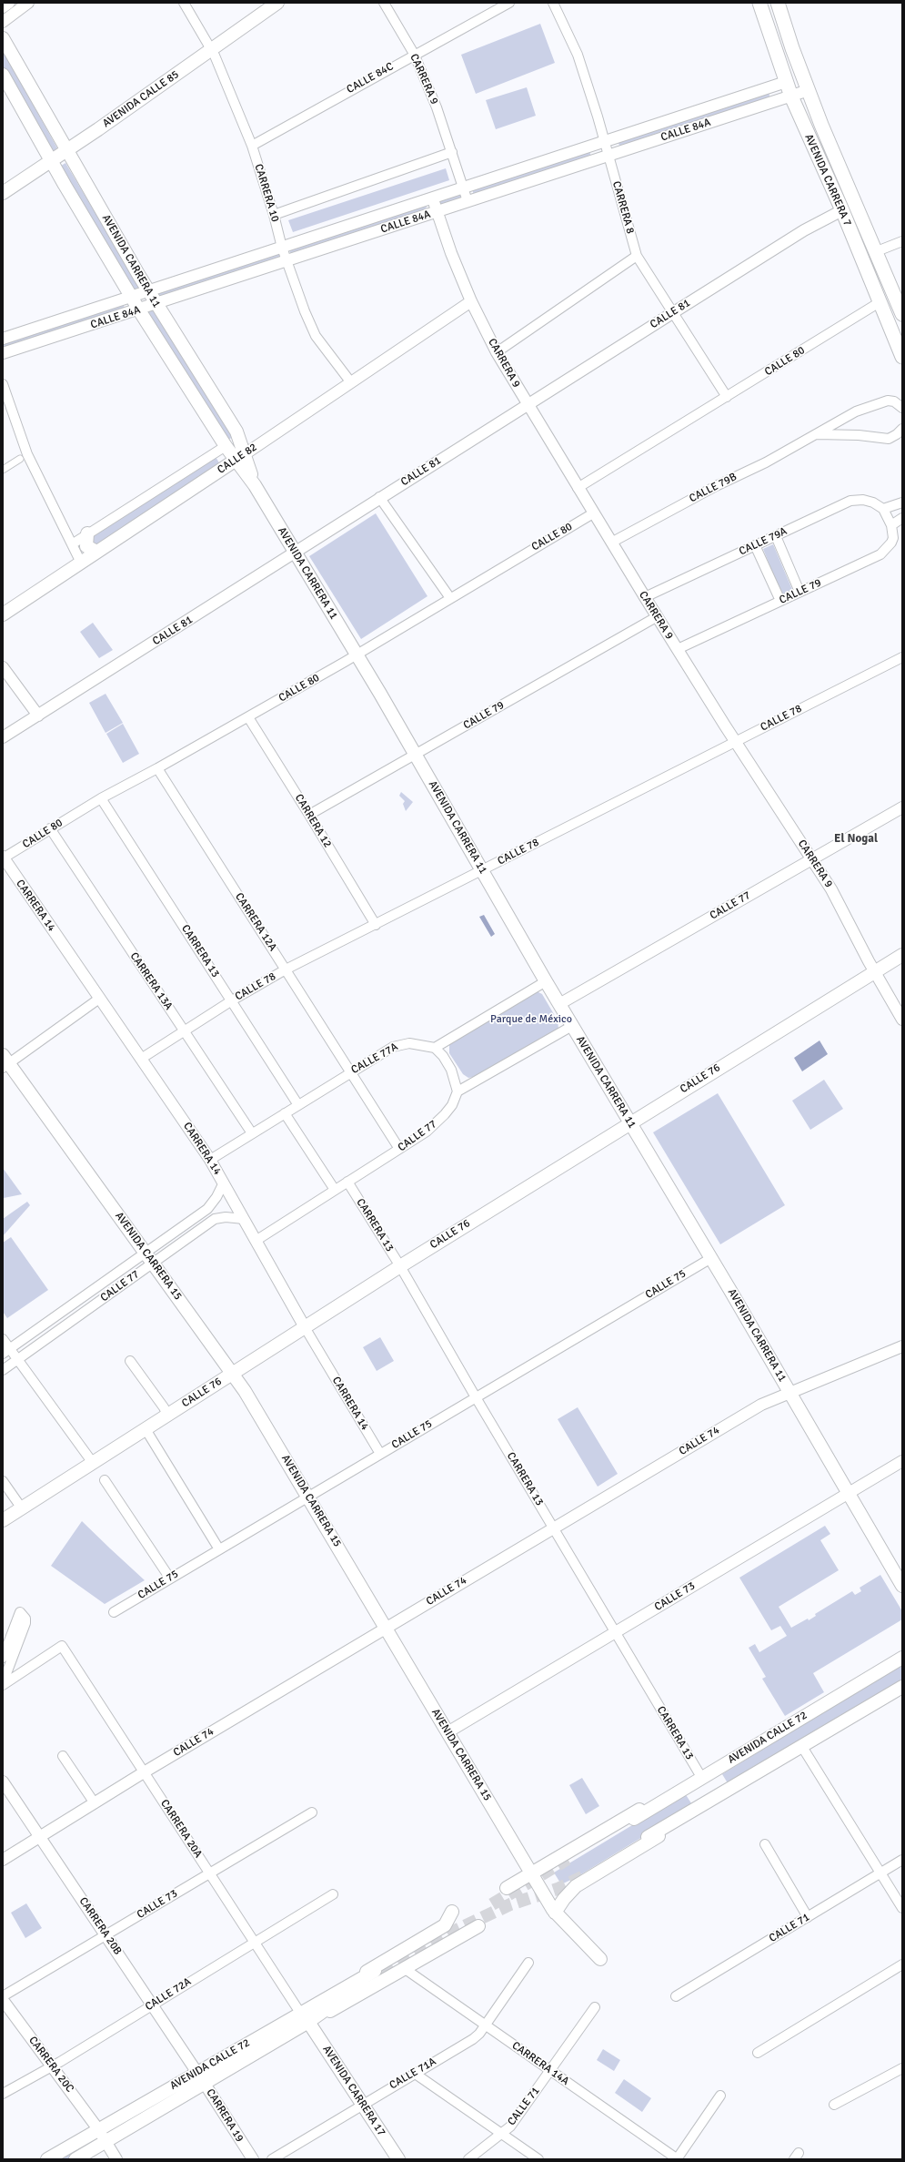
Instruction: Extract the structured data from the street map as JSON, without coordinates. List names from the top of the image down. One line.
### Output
{"streets":{"main road":["AVENIDA CALLE 85","AVENIDA CARRERA 7","AVENIDA CARRERA 11","CALLE 82","CALLE 76","AVENIDA CARRERA 15","AVENIDA CALLE 72","AVENIDA CARRERA 17"],"street":["CALLE 84C","CARRERA 9","CALLE 84A","CARRERA 10","CARRERA 8","CALLE 81","CALLE 80","CALLE 79B","CALLE 79A","CALLE 79","CALLE 78","CARRERA 12","CARRERA 14","CALLE 77","CARRERA 12A","CARRERA 13","CARRERA 13A","CALLE 77A","CALLE 75","CALLE 74","CALLE 73","CARRERA 20A","CARRERA 20B","CALLE 71","CALLE 72A","CARRERA 14A","CARRERA 20C","CALLE 71A","CARRERA 19"]},"crossings":[["CALLE 84C","CARRERA 9"],["CALLE 84C","CARRERA 10"],["CARRERA 9","CALLE 84A"],["CARRERA 9","CALLE 81"],["CARRERA 9","CALLE 80"],["CARRERA 9","CALLE 82"],["CARRERA 9","CALLE 79B"],["CARRERA 9","CALLE 79A"],["CARRERA 9","CALLE 79"],["CARRERA 9","CALLE 78"],["CARRERA 9","CALLE 77"],["CARRERA 9","CALLE 76"],["AVENIDA CALLE 85","CARRERA 10"],["AVENIDA CALLE 85","AVENIDA CARRERA 11"],["CALLE 84A","AVENIDA CARRERA 7"],["CALLE 84A","CARRERA 10"],["CALLE 84A","CARRERA 8"],["CALLE 84A","AVENIDA CARRERA 11"],["AVENIDA CARRERA 7","CALLE 81"],["AVENIDA CARRERA 7","CALLE 80"],["CARRERA 10","CALLE 82"],["CARRERA 8","CALLE 81"],["CARRERA 8","CALLE 80"],["AVENIDA CARRERA 11","CALLE 81"],["AVENIDA CARRERA 11","CALLE 80"],["AVENIDA CARRERA 11","CALLE 82"],["AVENIDA CARRERA 11","CALLE 79"],["AVENIDA CARRERA 11","CALLE 78"],["AVENIDA CARRERA 11","CALLE 77"],["AVENIDA CARRERA 11","CALLE 76"],["AVENIDA CARRERA 11","CALLE 75"],["AVENIDA CARRERA 11","CALLE 74"],["AVENIDA CARRERA 11","CALLE 73"],["CALLE 80","CARRERA 12"],["CALLE 80","CARRERA 14"],["CALLE 80","CARRERA 12A"],["CALLE 80","CARRERA 13"],["CALLE 80","CARRERA 13A"],["CALLE 79","CARRERA 12"],["CALLE 78","CARRERA 12"],["CALLE 78","CARRERA 14"],["CALLE 78","CARRERA 12A"],["CALLE 78","CARRERA 13"],["CALLE 78","CARRERA 13A"],["CARRERA 14","CALLE 77"],["CARRERA 14","CALLE 77A"],["CARRERA 14","CALLE 76"],["CARRERA 14","CALLE 75"],["CALLE 77","CARRERA 12A"],["CALLE 77","CARRERA 13"],["CALLE 77","CALLE 77A"],["CALLE 77","AVENIDA CARRERA 15"],["CARRERA 12A","CALLE 77A"],["CARRERA 13","CALLE 77A"],["CARRERA 13","CALLE 76"],["CARRERA 13","CALLE 75"],["CARRERA 13","CALLE 74"],["CARRERA 13","CALLE 73"],["CARRERA 13","AVENIDA CALLE 72"],["CARRERA 13A","CALLE 77A"],["CALLE 76","AVENIDA CARRERA 15"],["AVENIDA CARRERA 15","CALLE 75"],["AVENIDA CARRERA 15","CALLE 74"],["AVENIDA CARRERA 15","CALLE 73"],["CALLE 74","CARRERA 20A"],["CALLE 74","CARRERA 20B"],["CALLE 73","CARRERA 20A"],["CALLE 73","CARRERA 20B"],["AVENIDA CALLE 72","CARRERA 20A"],["AVENIDA CALLE 72","CARRERA 20B"],["AVENIDA CALLE 72","CARRERA 20C"],["AVENIDA CALLE 72","AVENIDA CARRERA 17"],["AVENIDA CALLE 72","CARRERA 19"],["CARRERA 20A","CALLE 72A"],["CARRERA 20A","AVENIDA CARRERA 17"],["CARRERA 20B","CALLE 72A"],["CARRERA 20B","CARRERA 19"],["CALLE 71","CARRERA 14A"],["CALLE 72A","CARRERA 20C"],["CARRERA 14A","CALLE 71A"],["CALLE 71A","AVENIDA CARRERA 17"]],"districts":["El Nogal"],"parks":["Parque de México"]}
